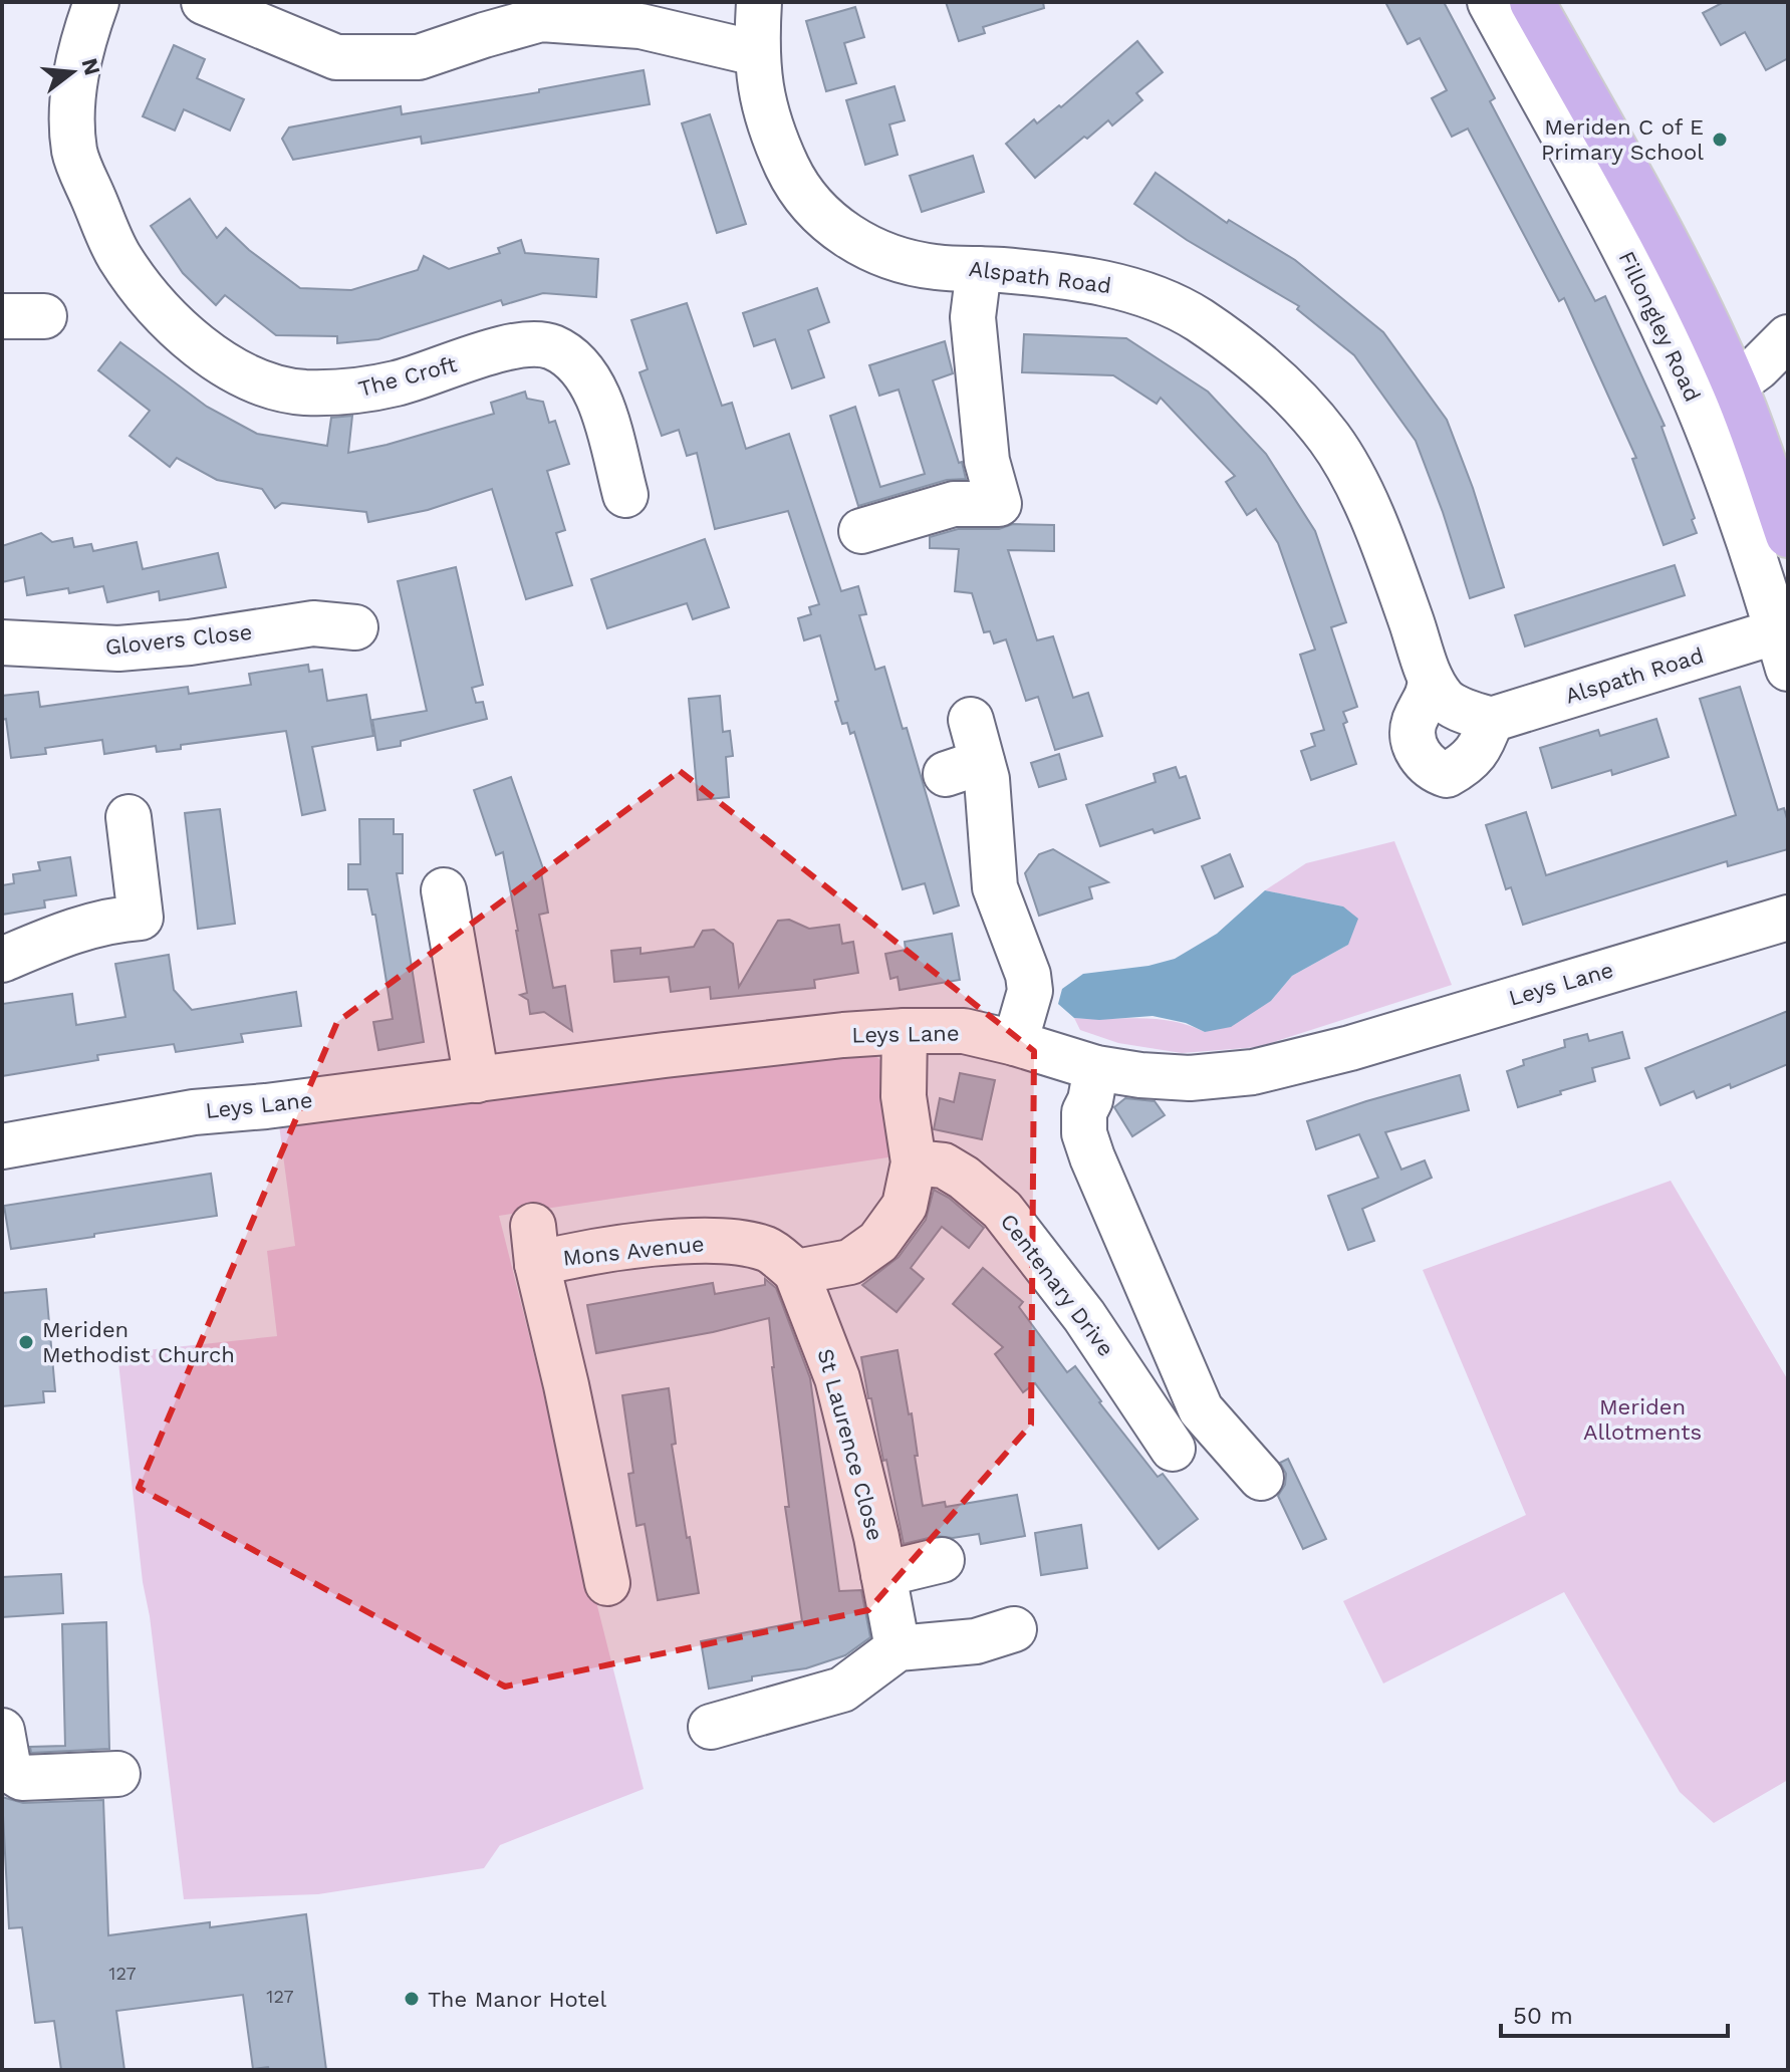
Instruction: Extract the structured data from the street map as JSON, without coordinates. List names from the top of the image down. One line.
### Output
{"streets":{"main road":["Fillongley Road"],"street":["Alspath Road","The Croft","Glovers Close","Leys Lane","Mons Avenue","Centenary Drive","St Laurence Close"]},"crossings":[["Alspath Road","Fillongley Road"],["Mons Avenue","St Laurence Close"]],"parks":["Meriden Allotments"],"places":["Meriden C of E Primary School","Meriden Methodist Church","The Manor Hotel"],"house_numbers":["127","127"],"scale_bar":"50 m","north":"right"}
